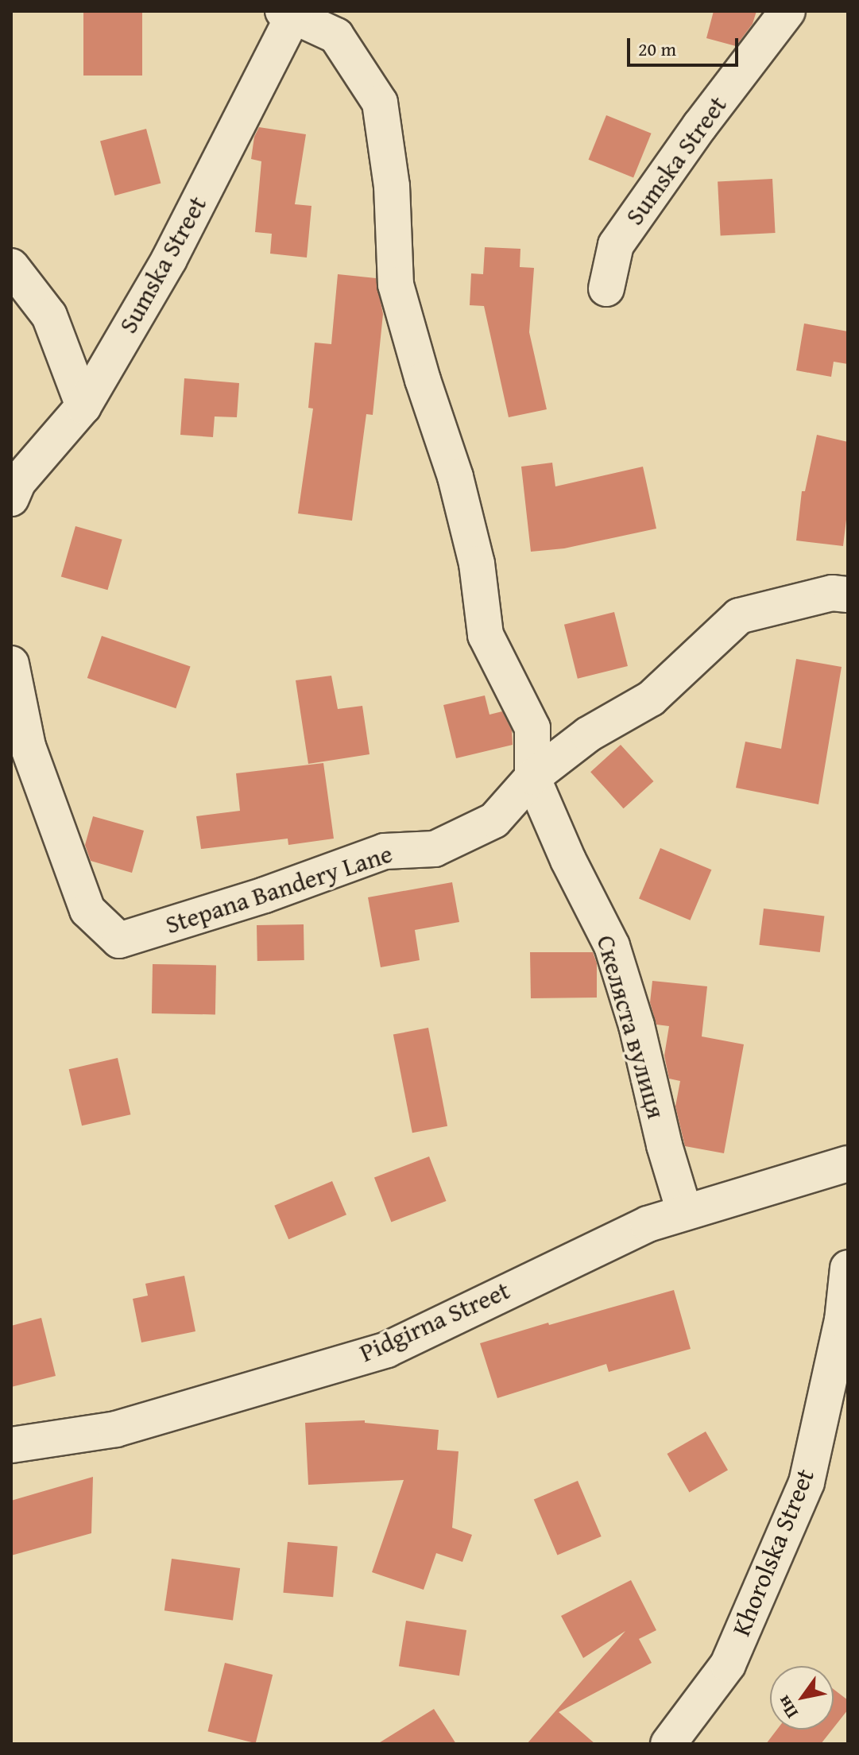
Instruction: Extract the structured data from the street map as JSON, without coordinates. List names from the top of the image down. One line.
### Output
{"streets":{"street":["Sumska Street","Stepana Bandery Lane","Скеляста вулиця","Pidgirna Street","Khorolska Street"]},"crossings":[["Stepana Bandery Lane","Скеляста вулиця"],["Скеляста вулиця","Pidgirna Street"]],"scale_bar":"20 m","north":"bottom left"}
